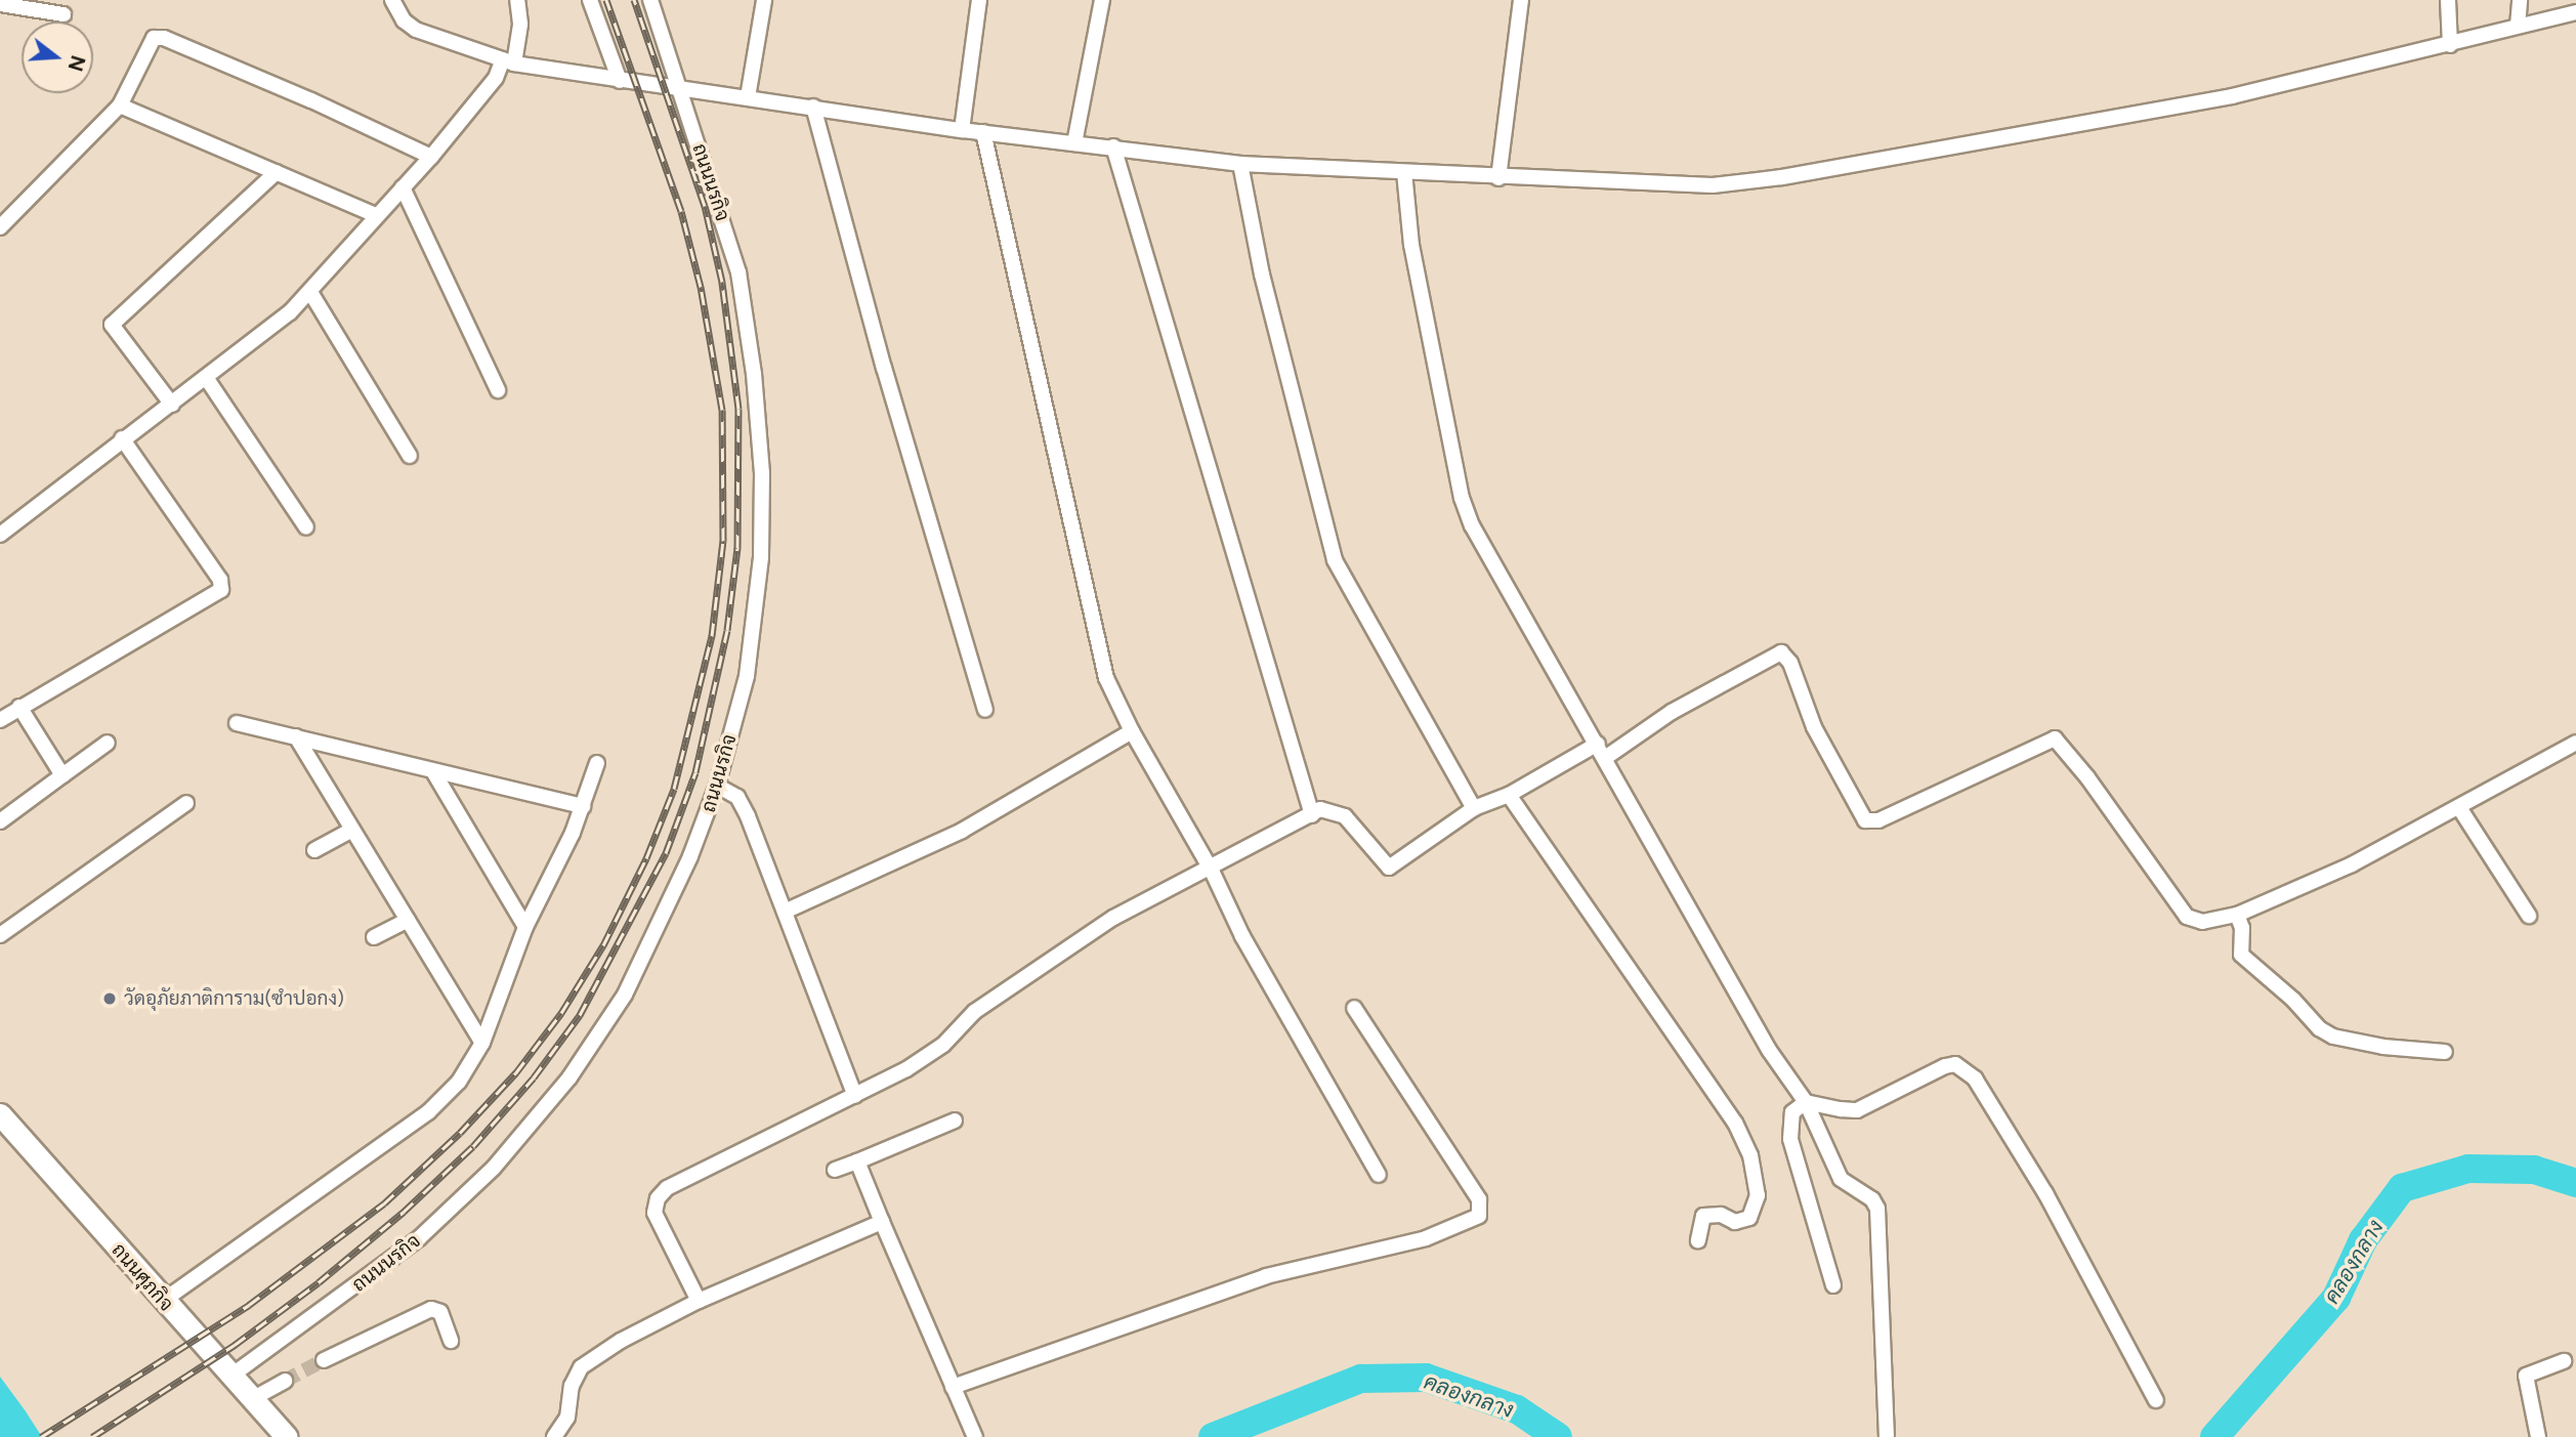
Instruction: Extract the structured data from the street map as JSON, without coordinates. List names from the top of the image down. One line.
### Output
{"streets":{"main road":["ถนนศุภกิจ"],"street":["ถนนนรกิจ"]},"crossings":[["ถนนนรกิจ","ถนนศุภกิจ"]],"water":["คลองกลาง"],"places":["วัดอุภัยภาติการาม(ซำปอกง)"],"north":"right"}
